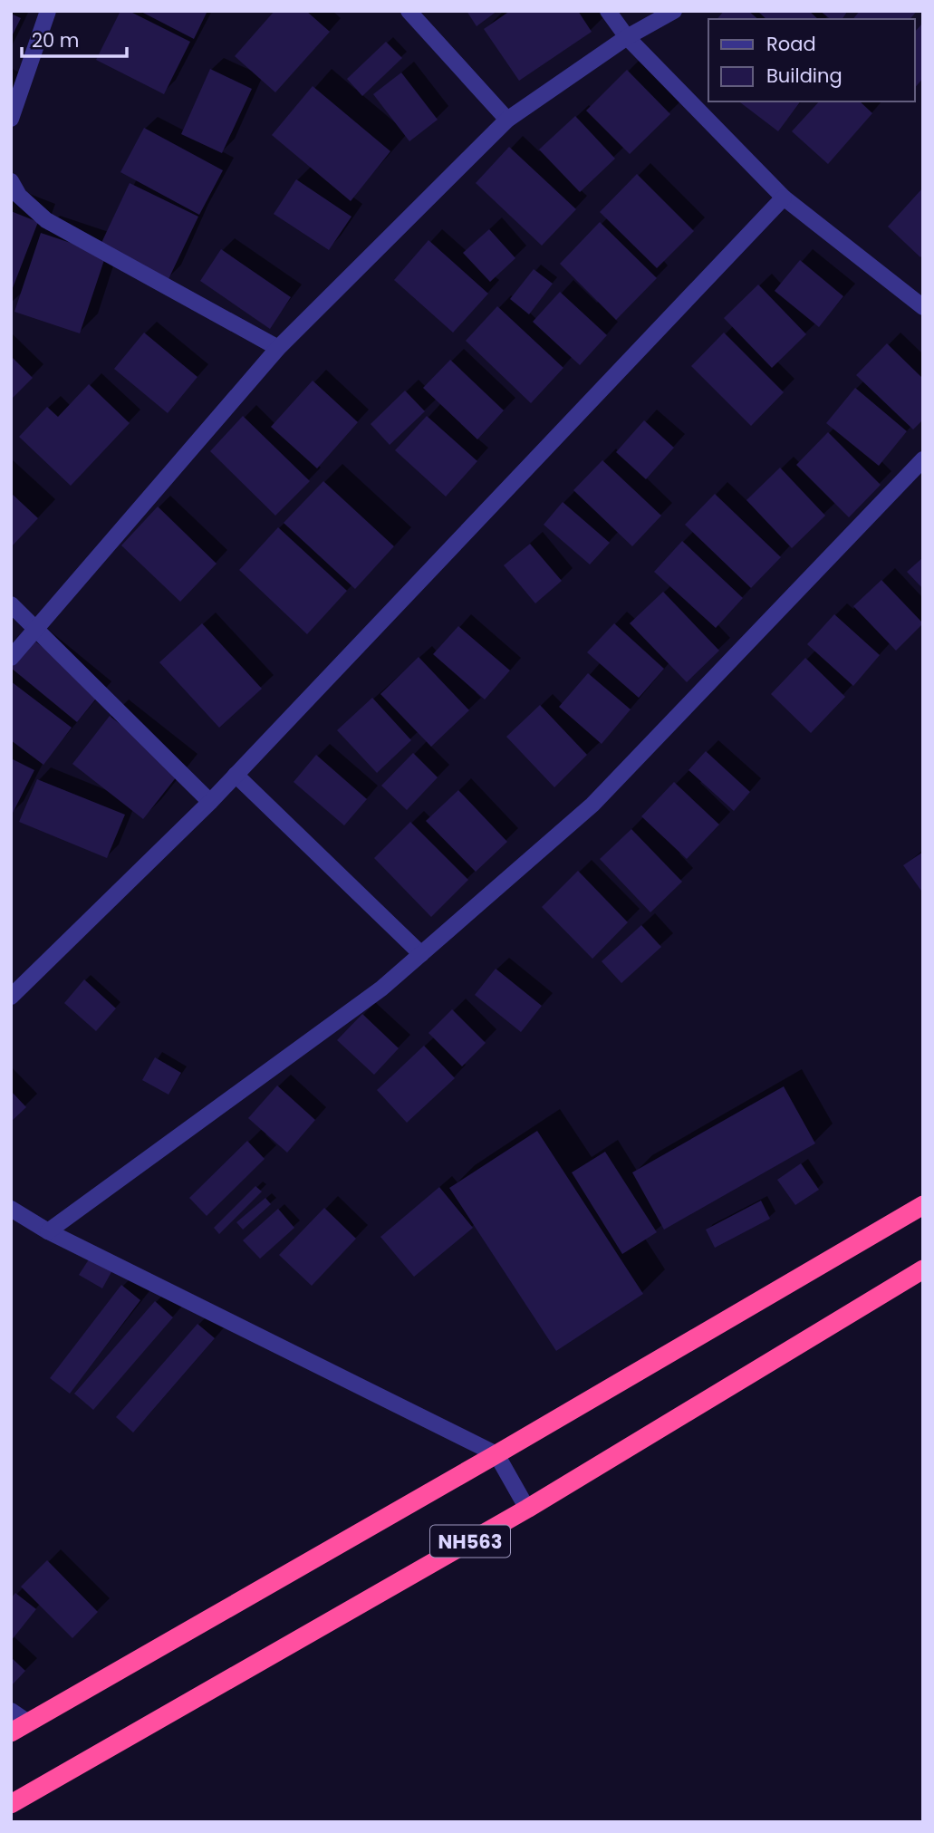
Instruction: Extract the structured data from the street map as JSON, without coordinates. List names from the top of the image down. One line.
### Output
{"streets":{"highway":["NH563"]},"legend":["Road","Building"],"scale_bar":"20 m"}
